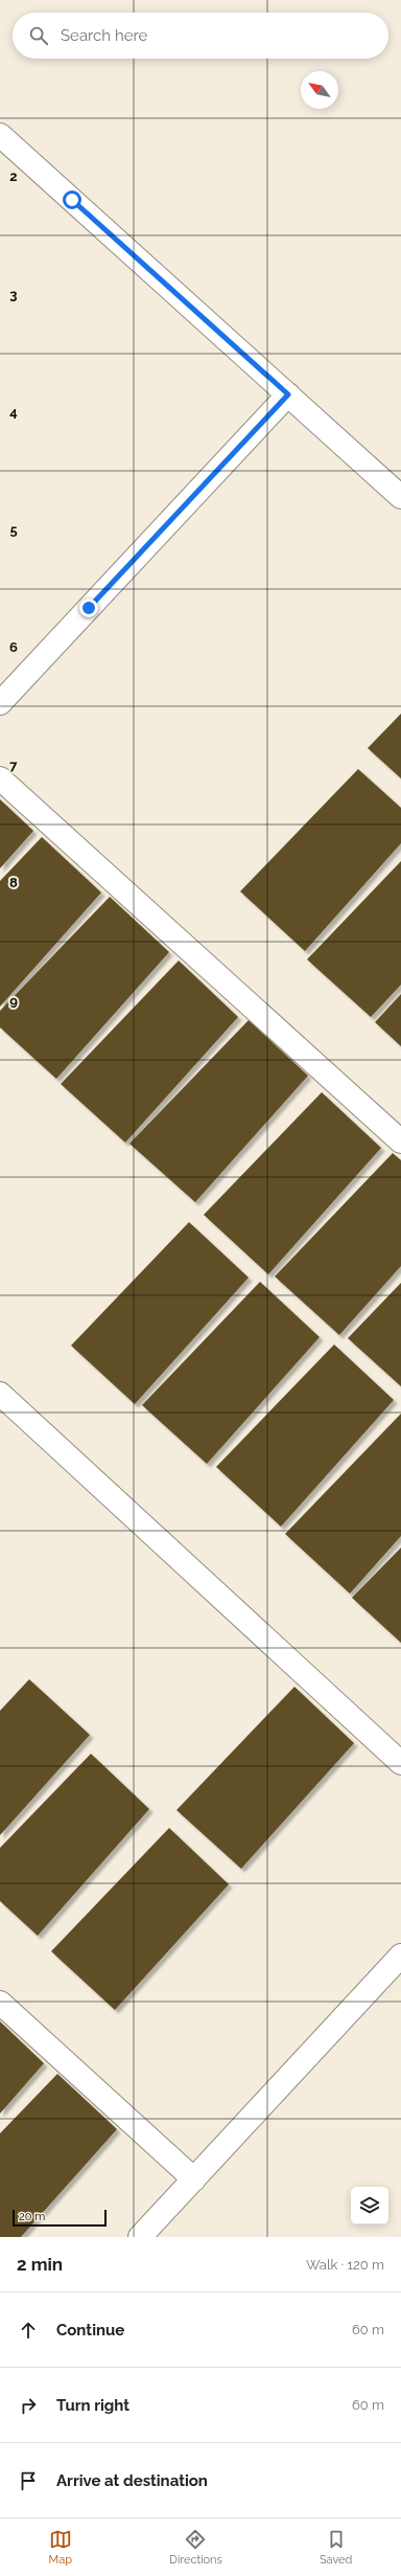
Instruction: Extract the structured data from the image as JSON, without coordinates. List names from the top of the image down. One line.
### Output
{"scale_bar":"20 m","north":"top left","page":{"search":"Search here","scale":"20 m","heading":["2 min","Walk · 120 m"],"list":[["Continue","60 m"],["Turn right","60 m"],"Arrive at destination"],"nav":["Map","Directions","Saved"]},"grid":{"rows":["2","3","4","5","6","7","8","9"]}}
